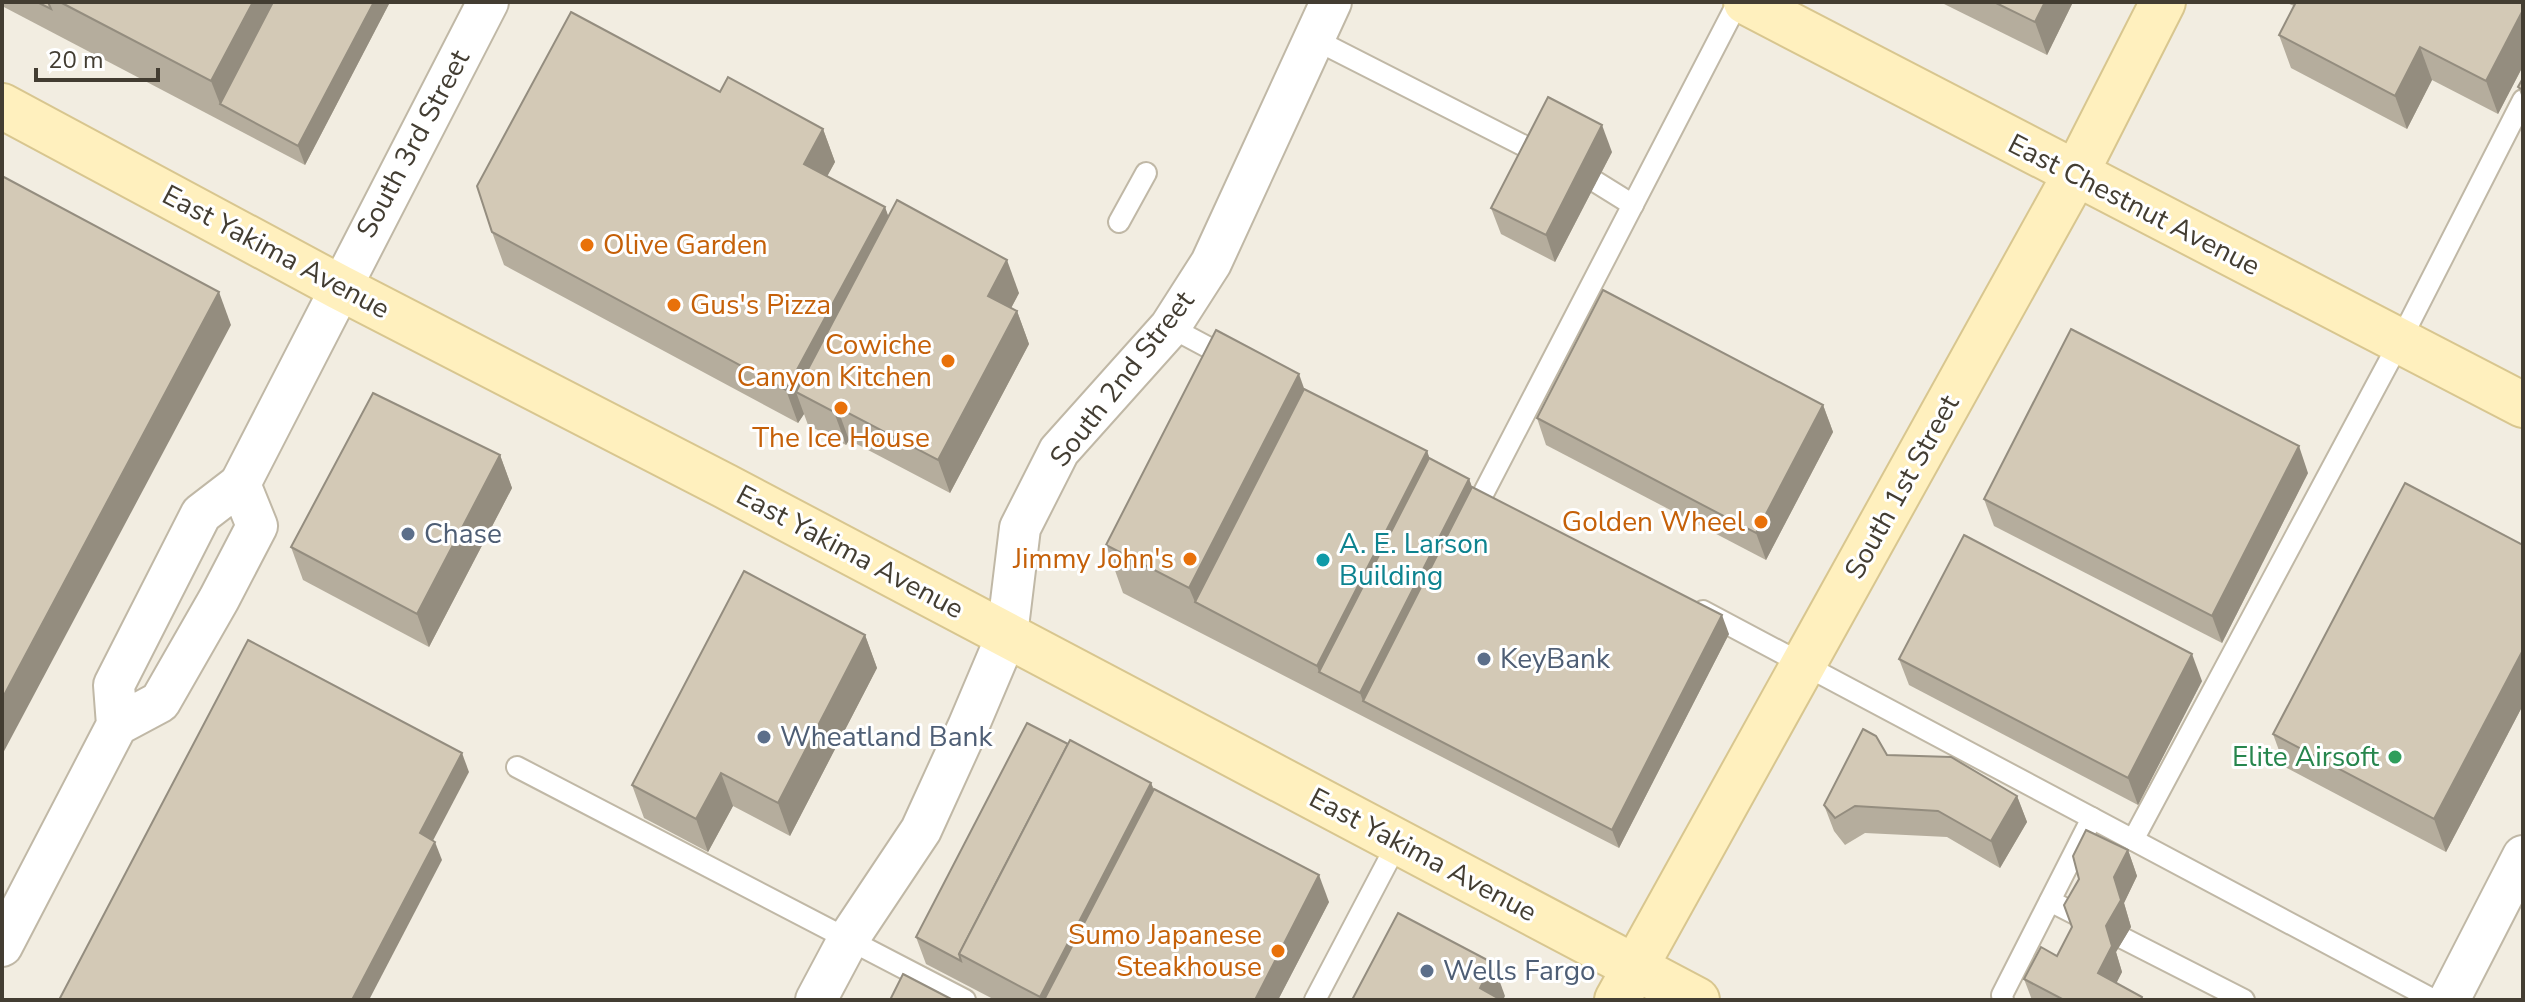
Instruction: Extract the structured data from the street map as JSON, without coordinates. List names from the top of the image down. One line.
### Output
{"streets":{"main road":["East Chestnut Avenue","East Yakima Avenue","South 1st Street"],"street":["South 3rd Street","South 2nd Street"]},"crossings":[["South 3rd Street","East Yakima Avenue"],["East Chestnut Avenue","South 1st Street"],["East Yakima Avenue","South 2nd Street"],["East Yakima Avenue","South 1st Street"]],"places":["Olive Garden","Gus's Pizza","Cowiche Canyon Kitchen","The Ice House","Golden Wheel","Chase","Jimmy John's","A. E. Larson Building","KeyBank","Wheatland Bank","Elite Airsoft","Sumo Japanese Steakhouse","Wells Fargo"],"scale_bar":"20 m"}
